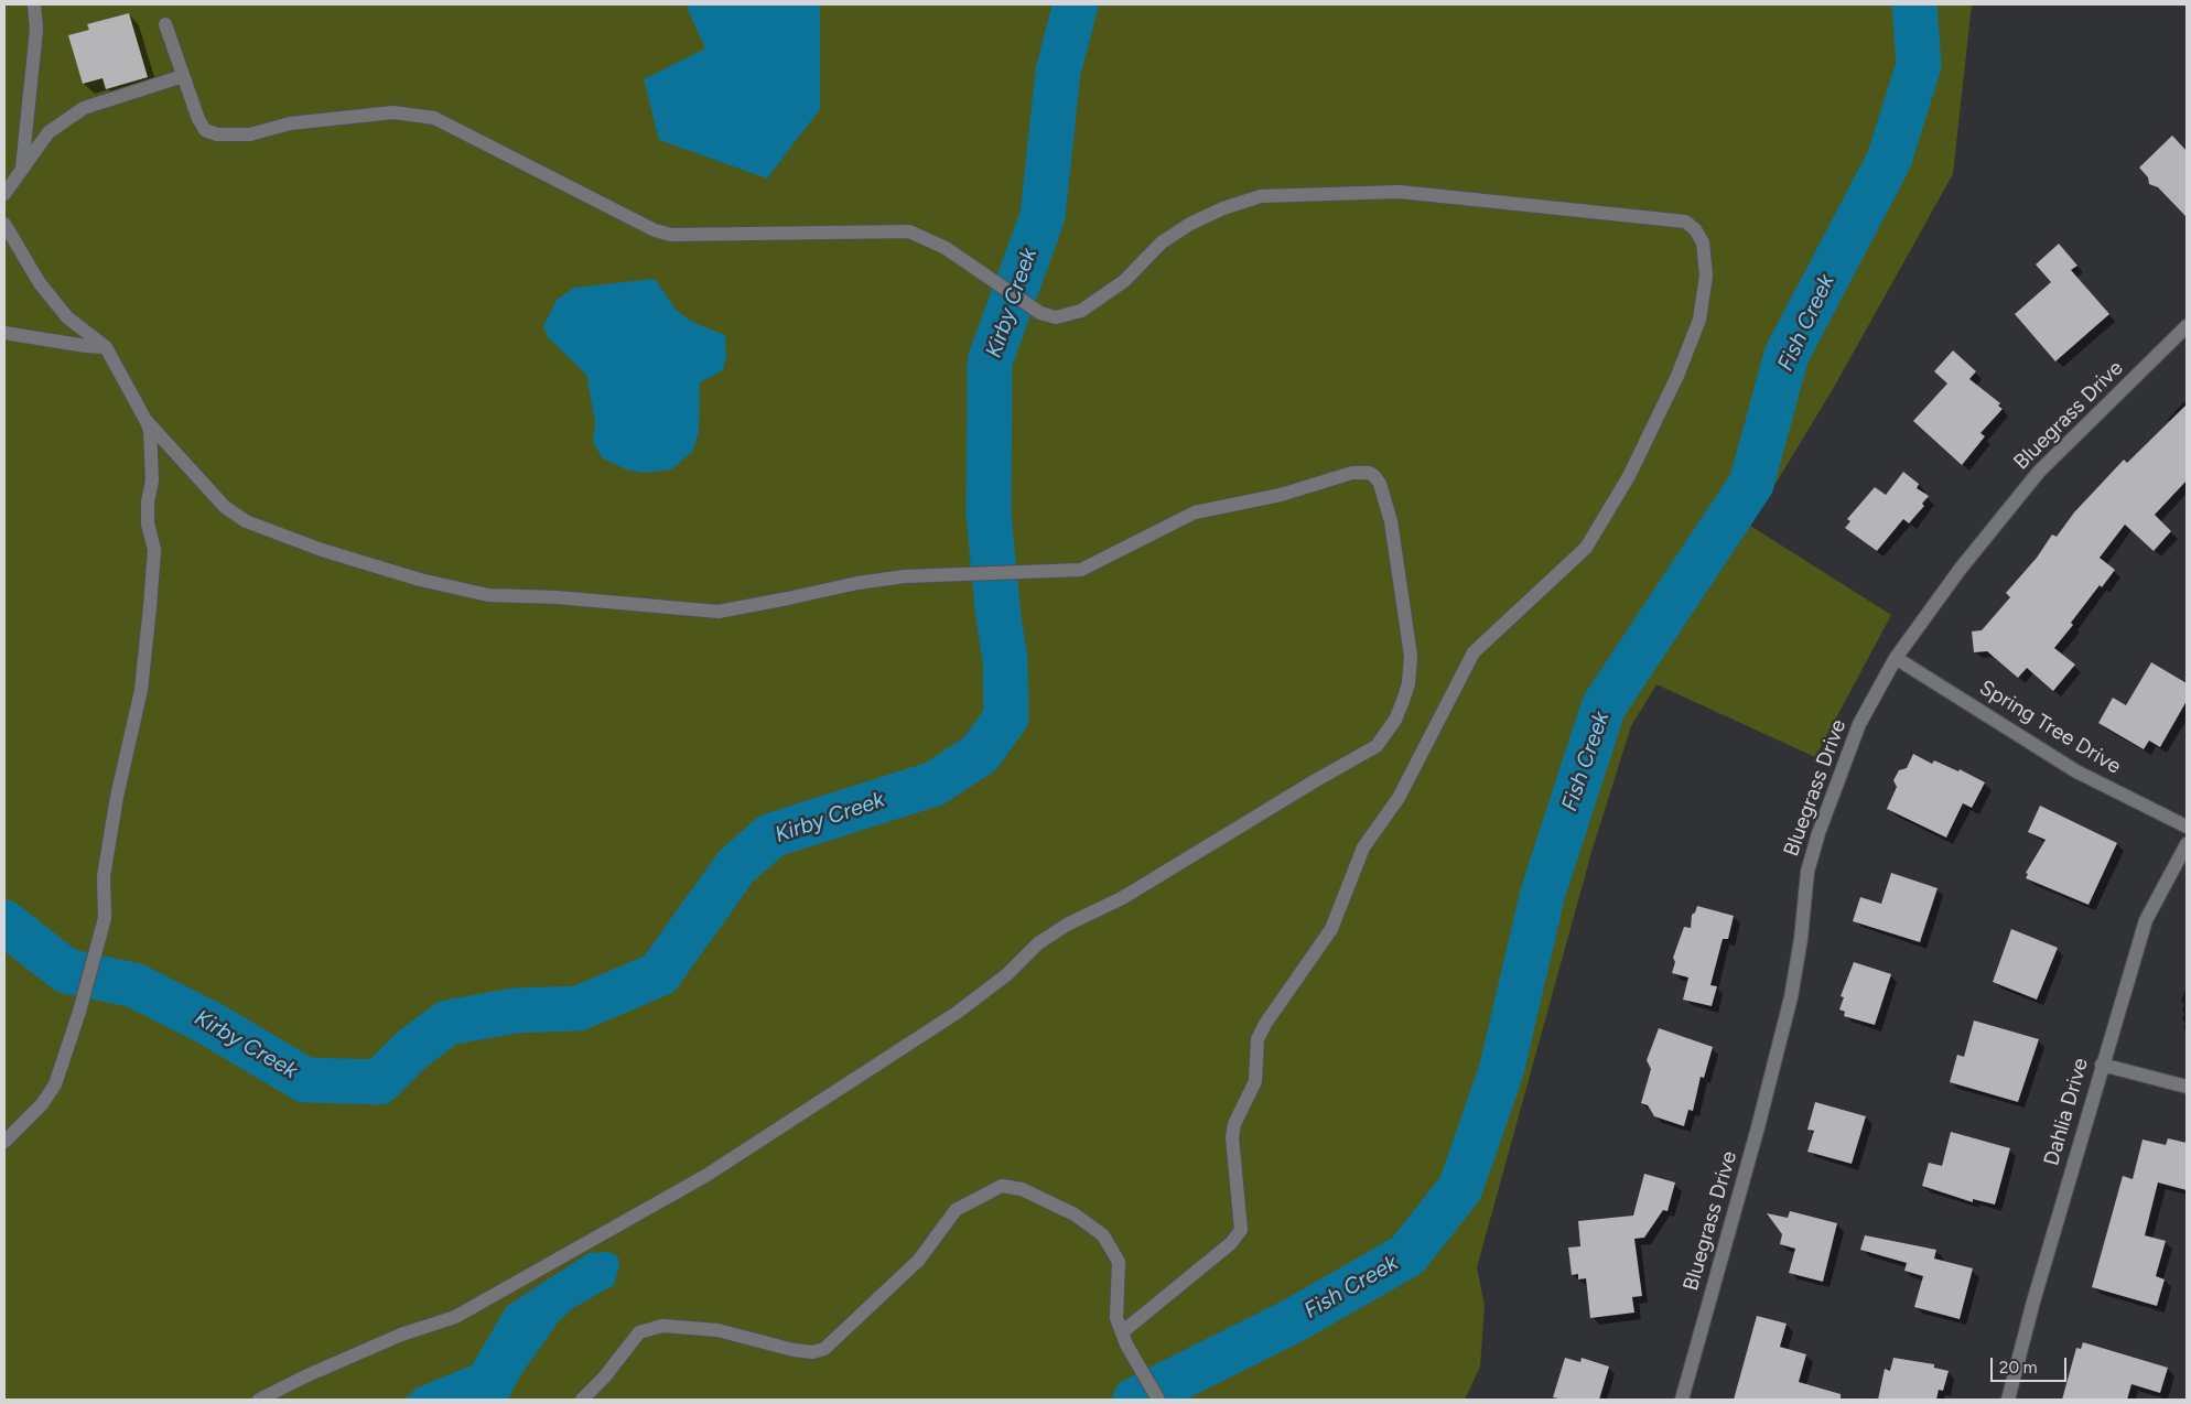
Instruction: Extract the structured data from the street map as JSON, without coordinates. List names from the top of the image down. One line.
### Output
{"streets":{"street":["Bluegrass Drive","Spring Tree Drive","Dahlia Drive"]},"crossings":[["Bluegrass Drive","Spring Tree Drive"]],"water":["Kirby Creek","Fish Creek"],"scale_bar":"20 m"}
